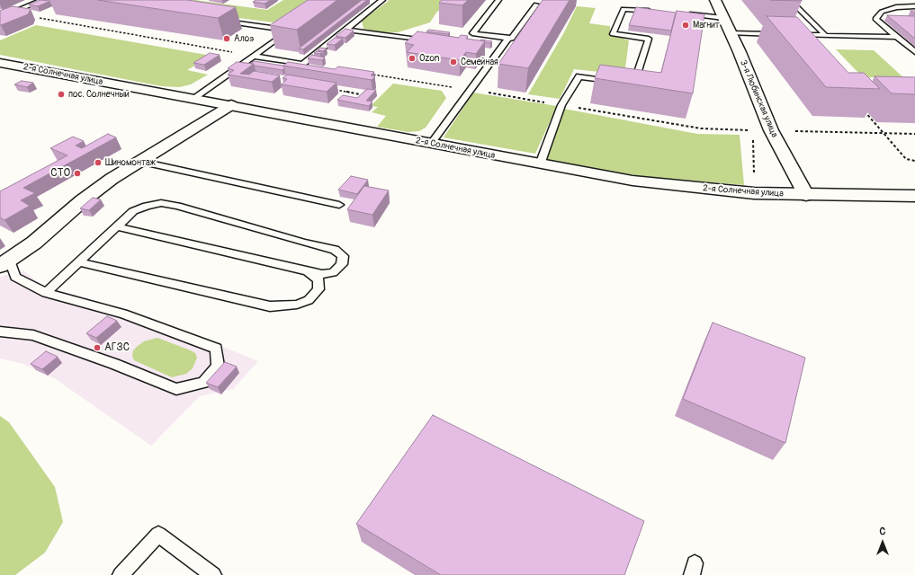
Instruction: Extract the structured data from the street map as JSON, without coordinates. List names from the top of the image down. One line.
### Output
{"streets":{"main road":["2-я Солнечная улица","3-я Любинская улица"]},"crossings":[["2-я Солнечная улица","3-я Любинская улица"]],"places":["Магнит","Алоэ","Ozon","Семейная","пос. Солнечный","Шиномонтаж","СТО","АГЗС"],"north":"top"}
